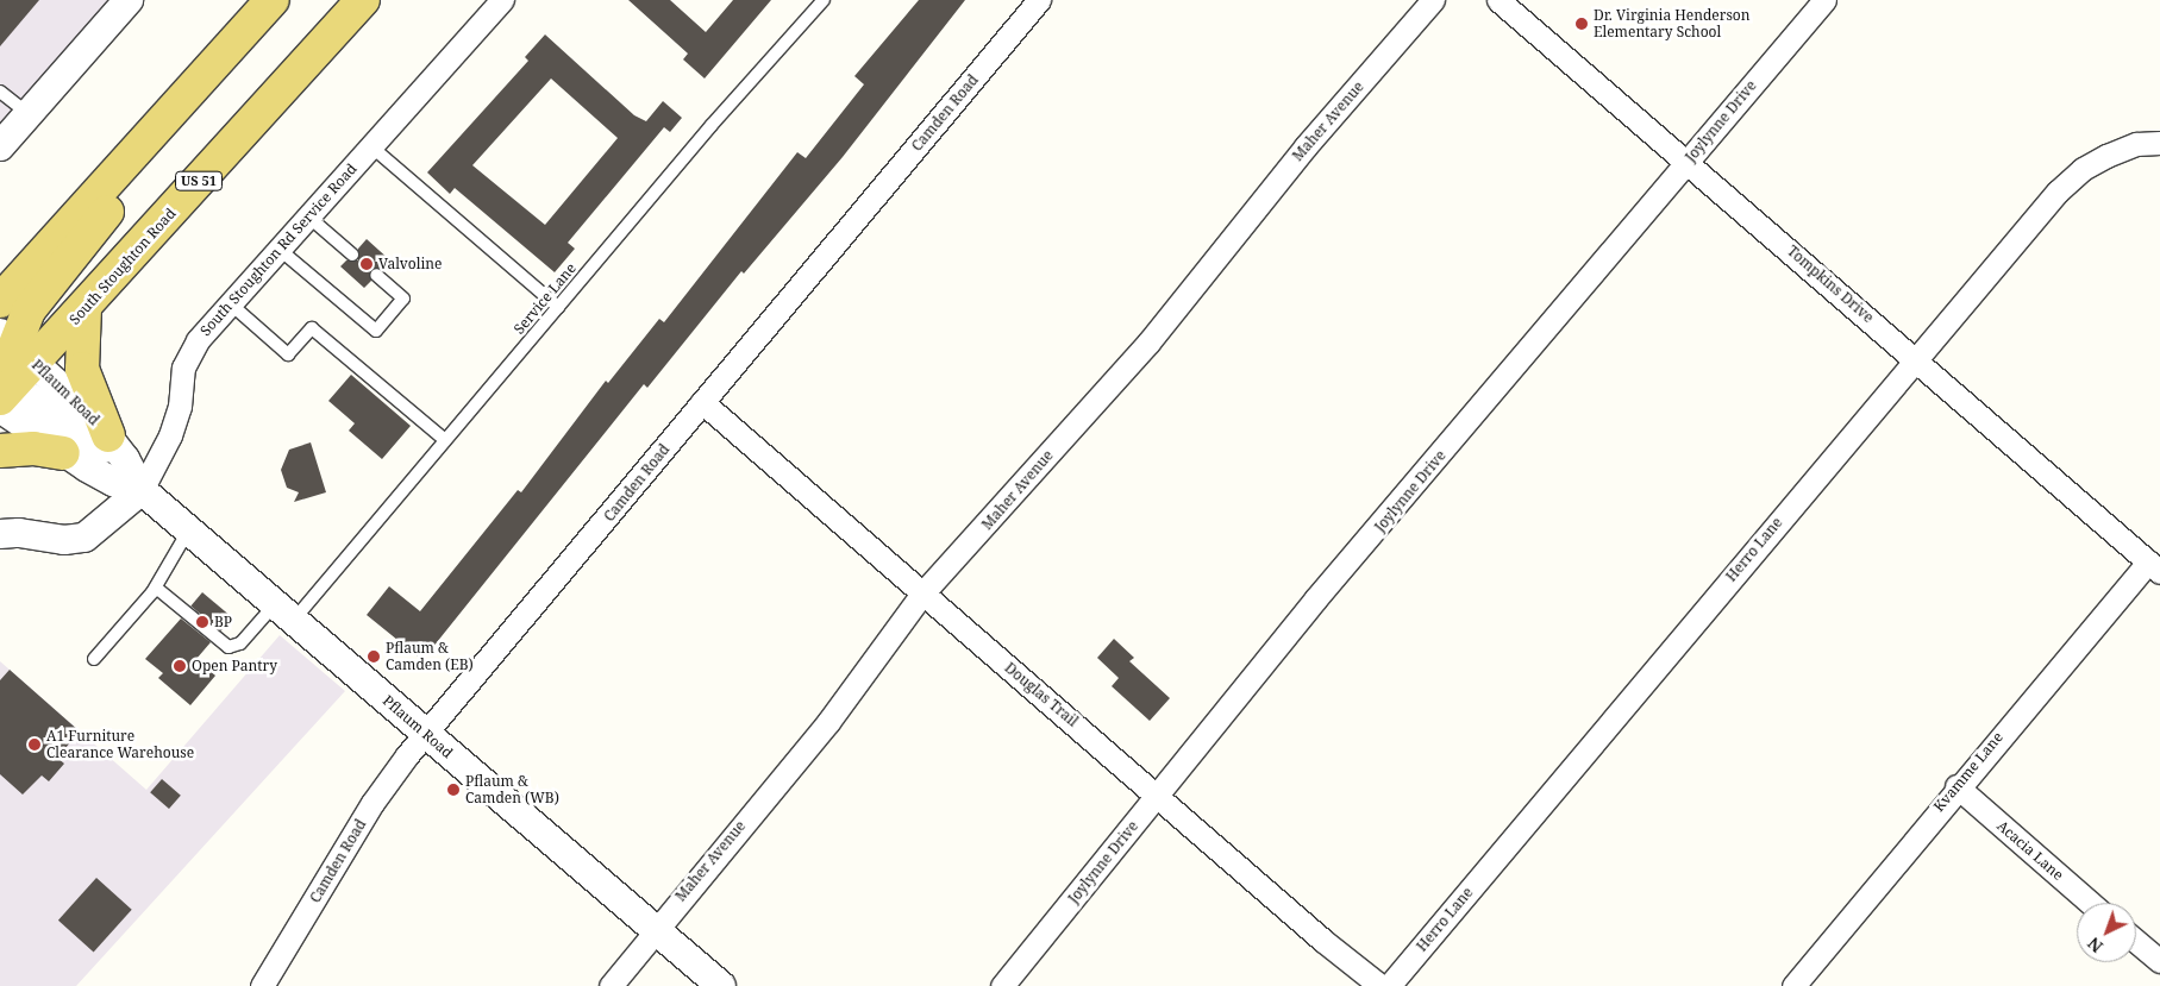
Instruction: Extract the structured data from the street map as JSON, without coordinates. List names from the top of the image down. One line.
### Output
{"streets":{"main road":["US 51","South Stoughton Road"],"street":["Camden Road","Maher Avenue","Joylynne Drive","South Stoughton Rd Service Road","Tompkins Drive","Pflaum Road","Herro Lane","Douglas Trail","Kvamme Lane","Acacia Lane"],"lane":["Service Lane"]},"crossings":[["Camden Road","Pflaum Road"],["Camden Road","Douglas Trail"],["Maher Avenue","Pflaum Road"],["Maher Avenue","Douglas Trail"],["Joylynne Drive","Tompkins Drive"],["Joylynne Drive","Douglas Trail"],["South Stoughton Rd Service Road","Pflaum Road"],["South Stoughton Road","Pflaum Road"],["Tompkins Drive","Herro Lane"],["Tompkins Drive","Kvamme Lane"],["Service Lane","Pflaum Road"],["Kvamme Lane","Acacia Lane"]],"places":["Dr. Virginia Henderson Elementary School","Valvoline","BP","Pflaum & Camden (EB)","Open Pantry","A1 Furniture Clearance Warehouse","Pflaum & Camden (WB)"],"north":"bottom left"}
